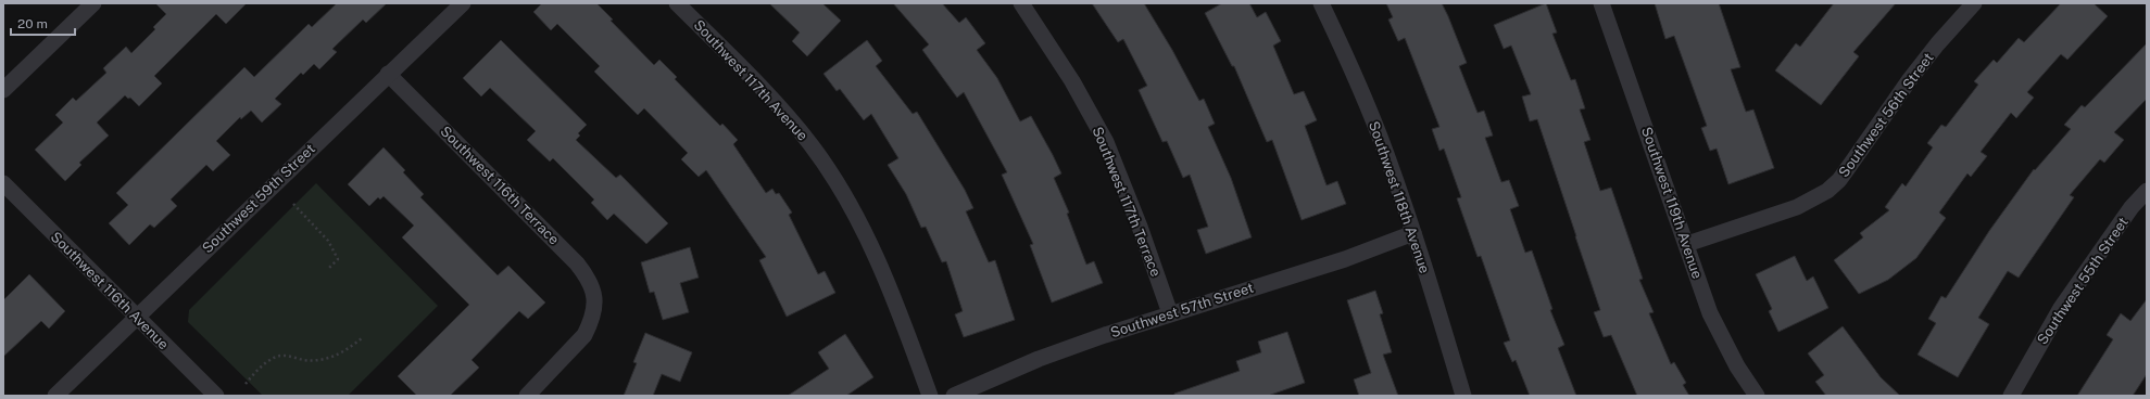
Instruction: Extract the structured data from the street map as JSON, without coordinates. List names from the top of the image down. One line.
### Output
{"streets":{"street":["Southwest 117th Avenue","Southwest 56th Street","Southwest 116th Terrace","Southwest 118th Avenue","Southwest 59th Street","Southwest 117th Terrace","Southwest 119th Avenue","Southwest 55th Street","Southwest 116th Avenue","Southwest 57th Street"]},"crossings":[["Southwest 56th Street","Southwest 119th Avenue"],["Southwest 116th Terrace","Southwest 59th Street"],["Southwest 118th Avenue","Southwest 57th Street"],["Southwest 59th Street","Southwest 116th Avenue"],["Southwest 117th Terrace","Southwest 57th Street"]],"scale_bar":"20 m"}
